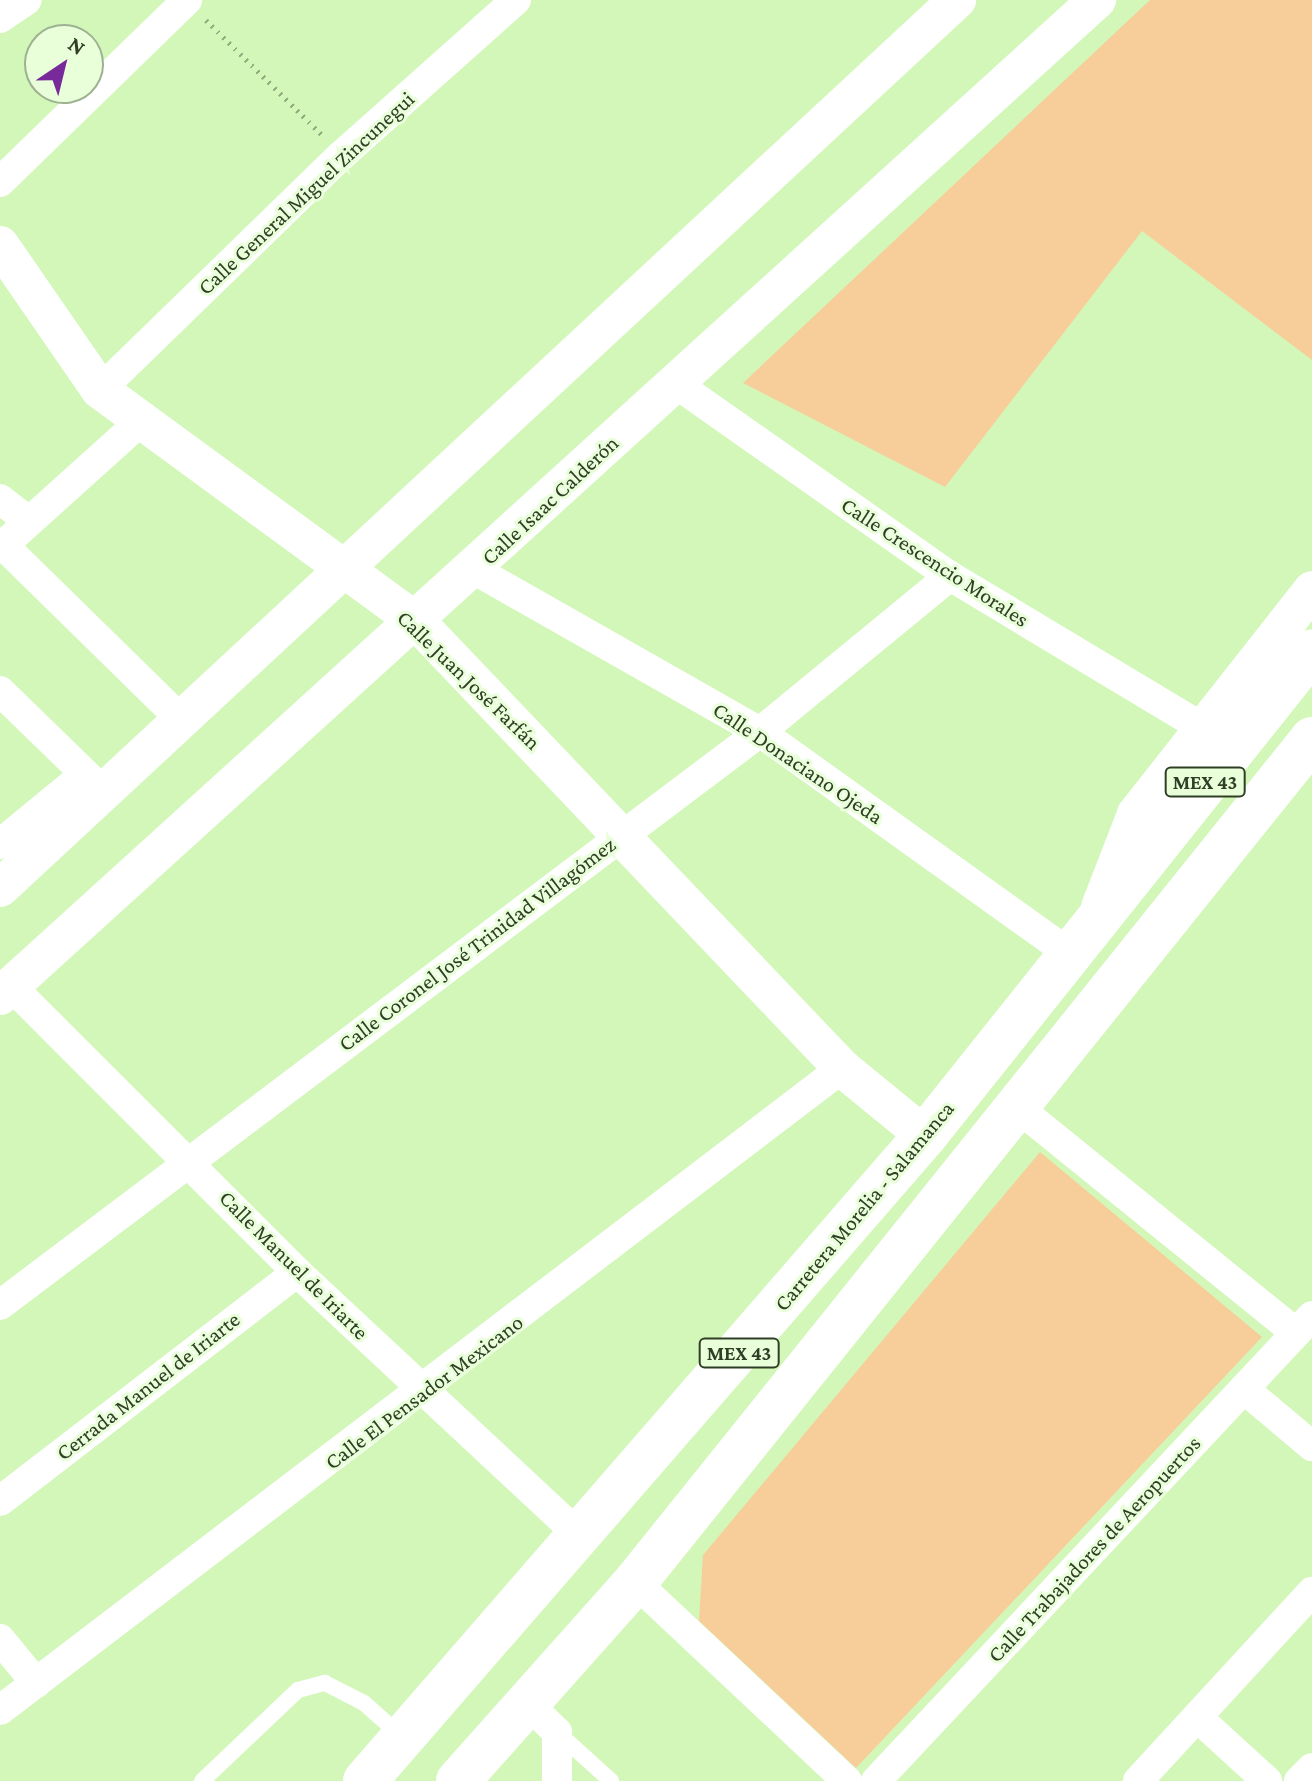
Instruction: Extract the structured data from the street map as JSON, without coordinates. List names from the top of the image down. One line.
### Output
{"streets":{"highway":["MEX 43","Carretera Morelia - Salamanca"],"street":["Calle General Miguel Zincunegui","Calle Isaac Calderón","Calle Crescencio Morales","Calle Juan José Farfán","Calle Donaciano Ojeda","Calle Coronel José Trinidad Villagómez","Calle Manuel de Iriarte","Cerrada Manuel de Iriarte","Calle El Pensador Mexicano","Calle Trabajadores de Aeropuertos"]},"crossings":[["Calle General Miguel Zincunegui","Calle Juan José Farfán"],["Calle Isaac Calderón","Calle Crescencio Morales"],["Calle Isaac Calderón","Calle Juan José Farfán"],["Calle Isaac Calderón","Calle Donaciano Ojeda"],["Calle Isaac Calderón","Calle Manuel de Iriarte"],["Calle Crescencio Morales","Calle Coronel José Trinidad Villagómez"],["Calle Juan José Farfán","Calle Coronel José Trinidad Villagómez"],["Calle Juan José Farfán","Carretera Morelia - Salamanca"],["Calle Juan José Farfán","Calle El Pensador Mexicano"],["Calle Donaciano Ojeda","Calle Coronel José Trinidad Villagómez"],["Calle Donaciano Ojeda","Carretera Morelia - Salamanca"],["Calle Coronel José Trinidad Villagómez","Calle Manuel de Iriarte"],["Carretera Morelia - Salamanca","Calle Manuel de Iriarte"],["Calle Manuel de Iriarte","Cerrada Manuel de Iriarte"],["Calle Manuel de Iriarte","Calle El Pensador Mexicano"]],"north":"top right"}
